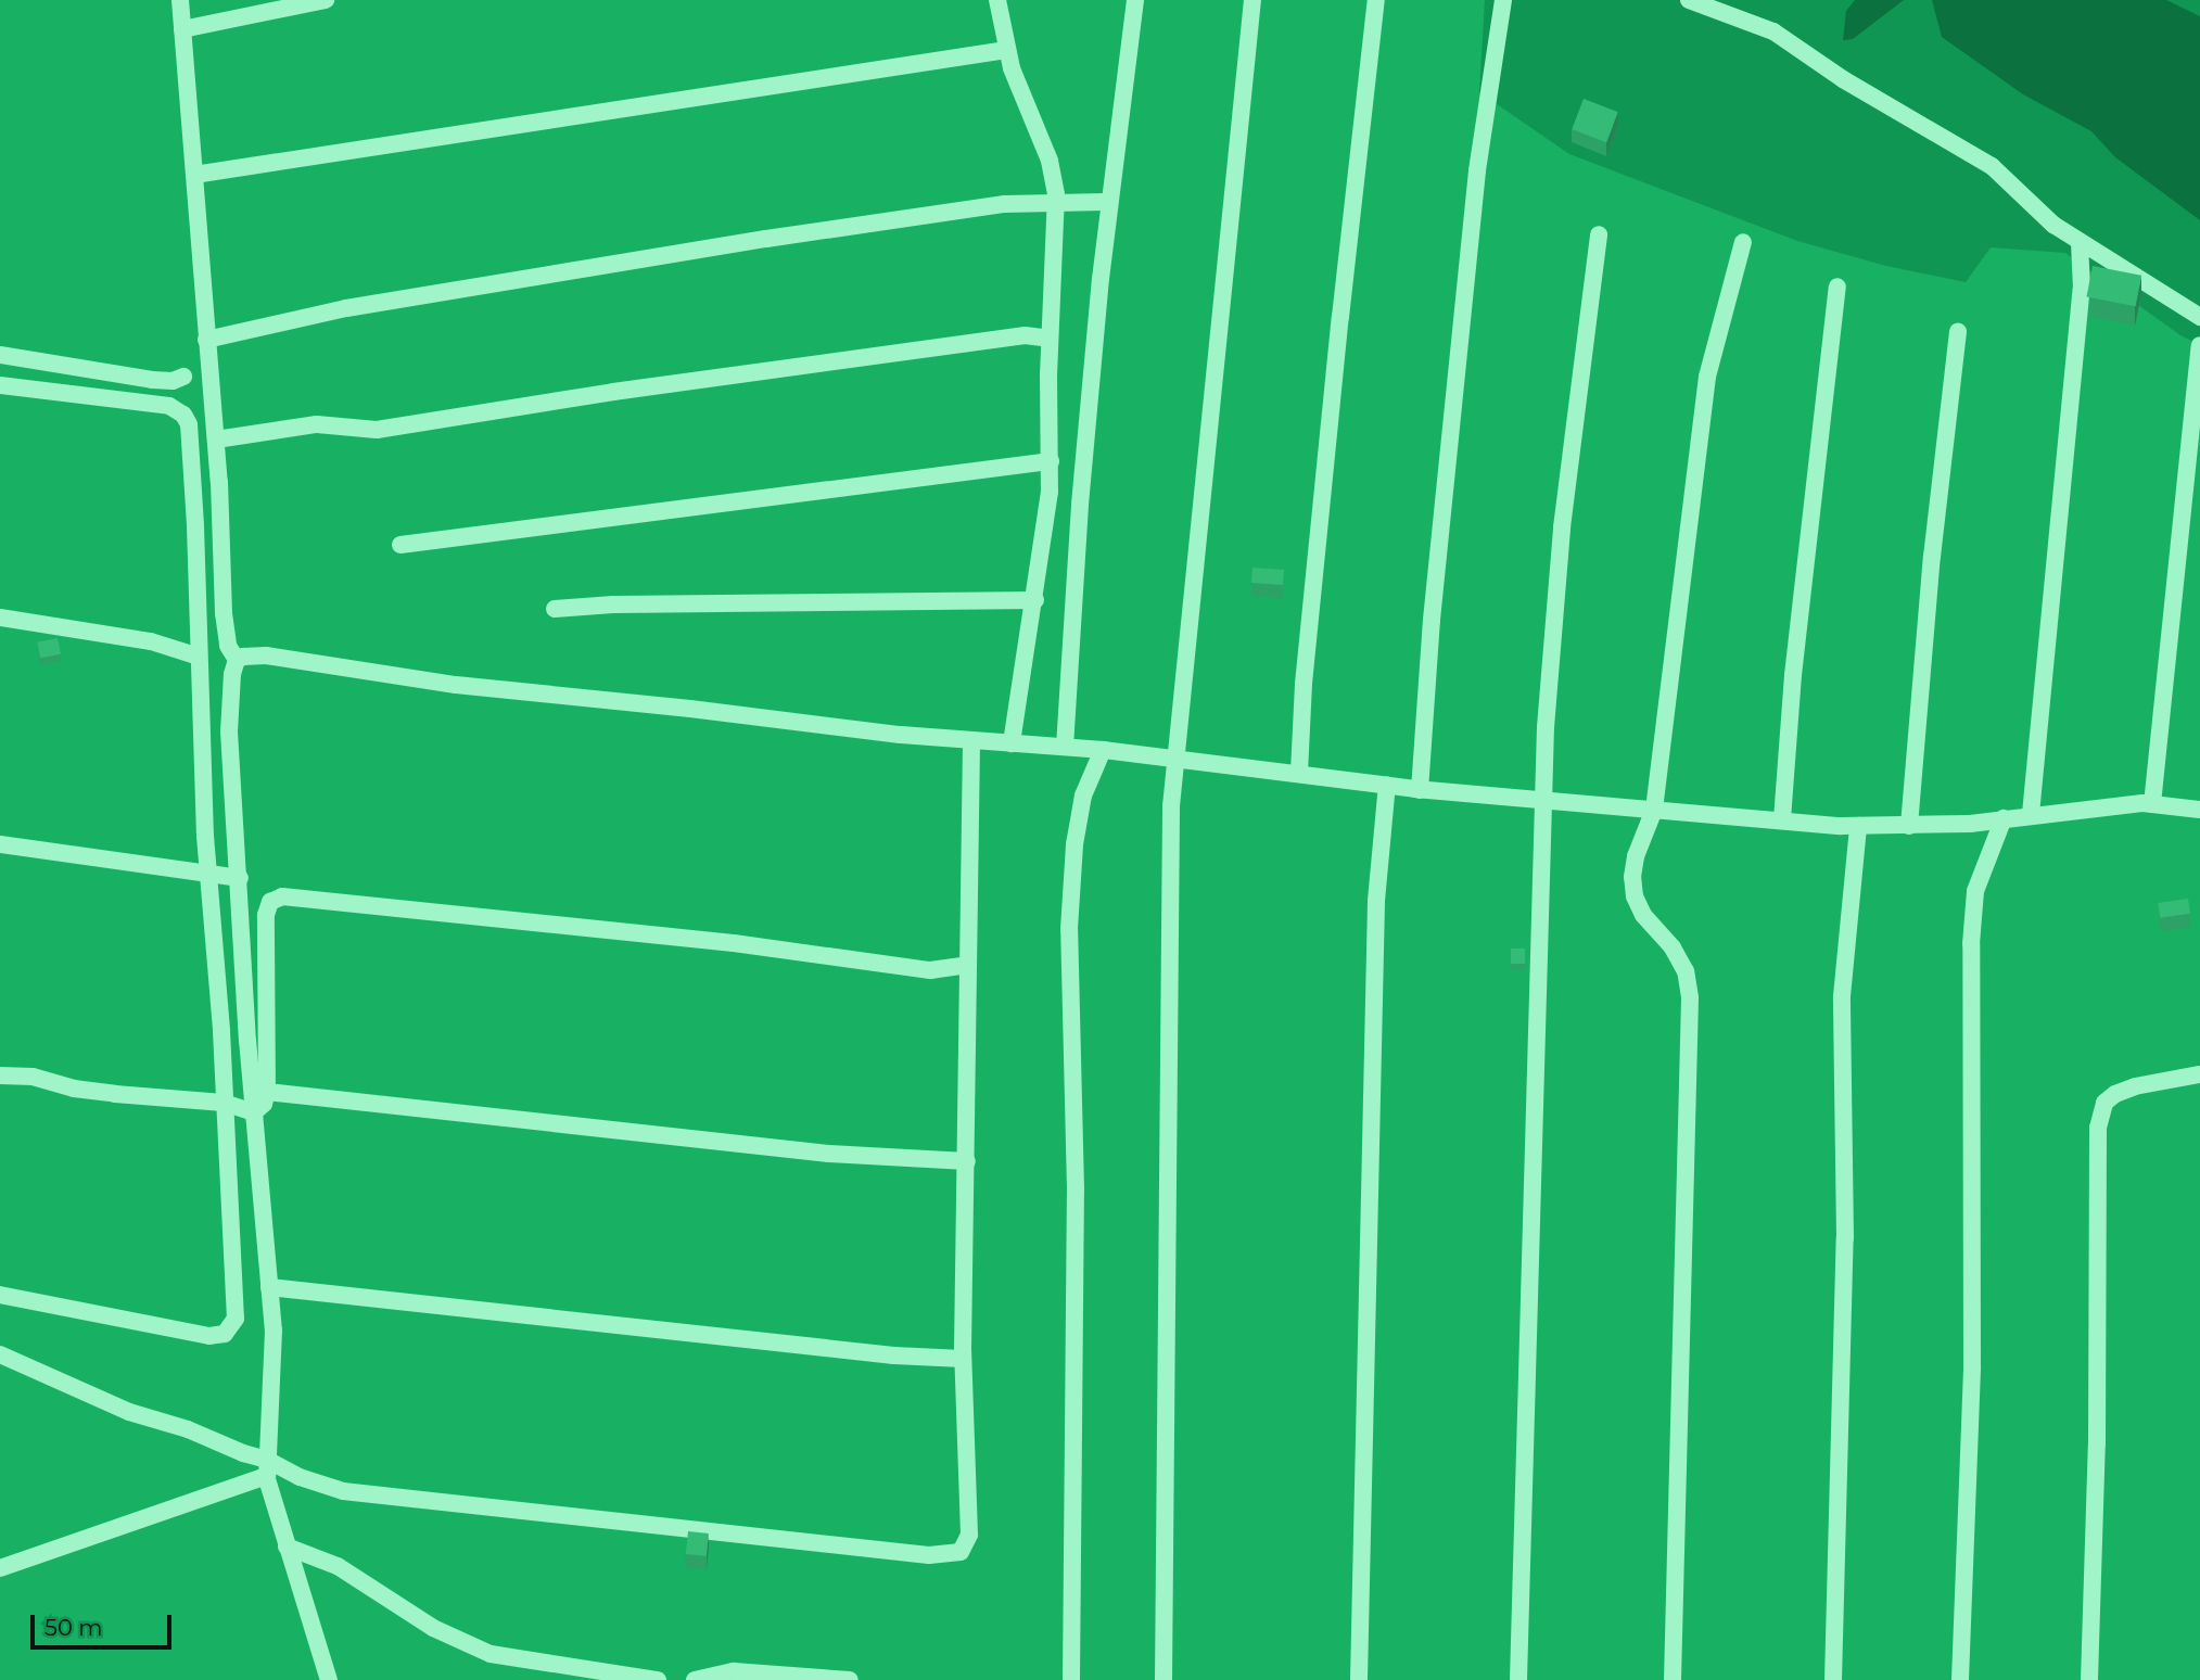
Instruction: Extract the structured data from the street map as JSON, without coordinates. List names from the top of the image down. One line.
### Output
{"scale_bar":"50 m"}
